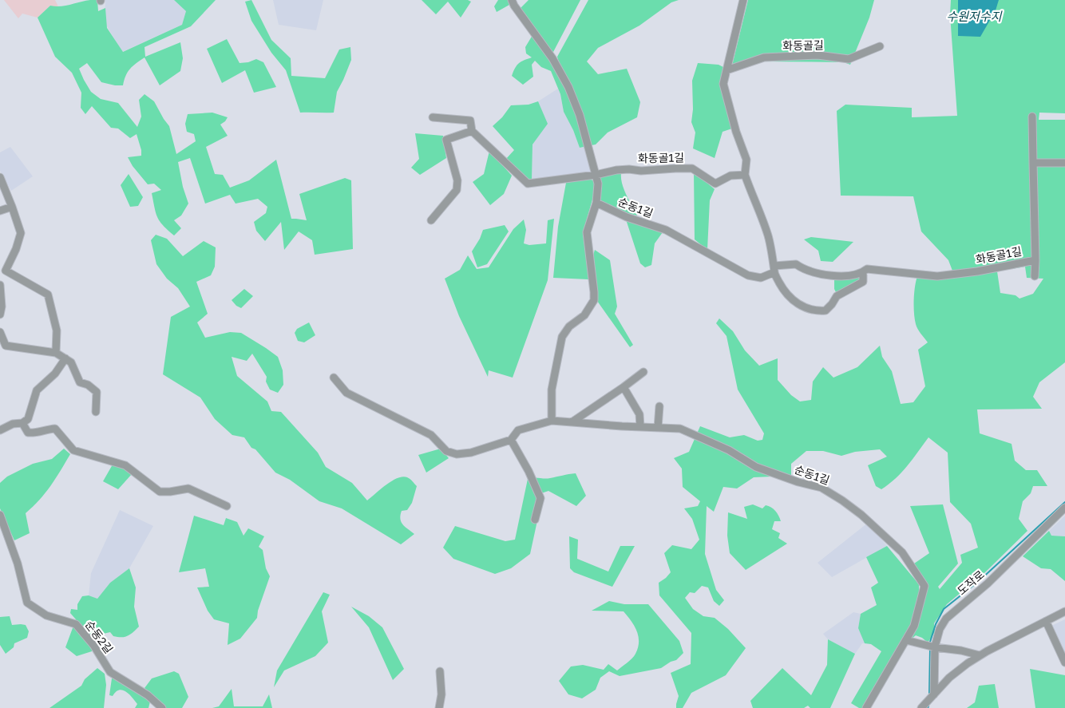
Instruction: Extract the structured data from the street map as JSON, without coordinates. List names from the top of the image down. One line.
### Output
{"streets":{"street":["화동골길","화동골1길","순동1길","도작로","순동2길"]},"crossings":[["화동골1길","순동1길"]],"water":["수원저수지"]}
